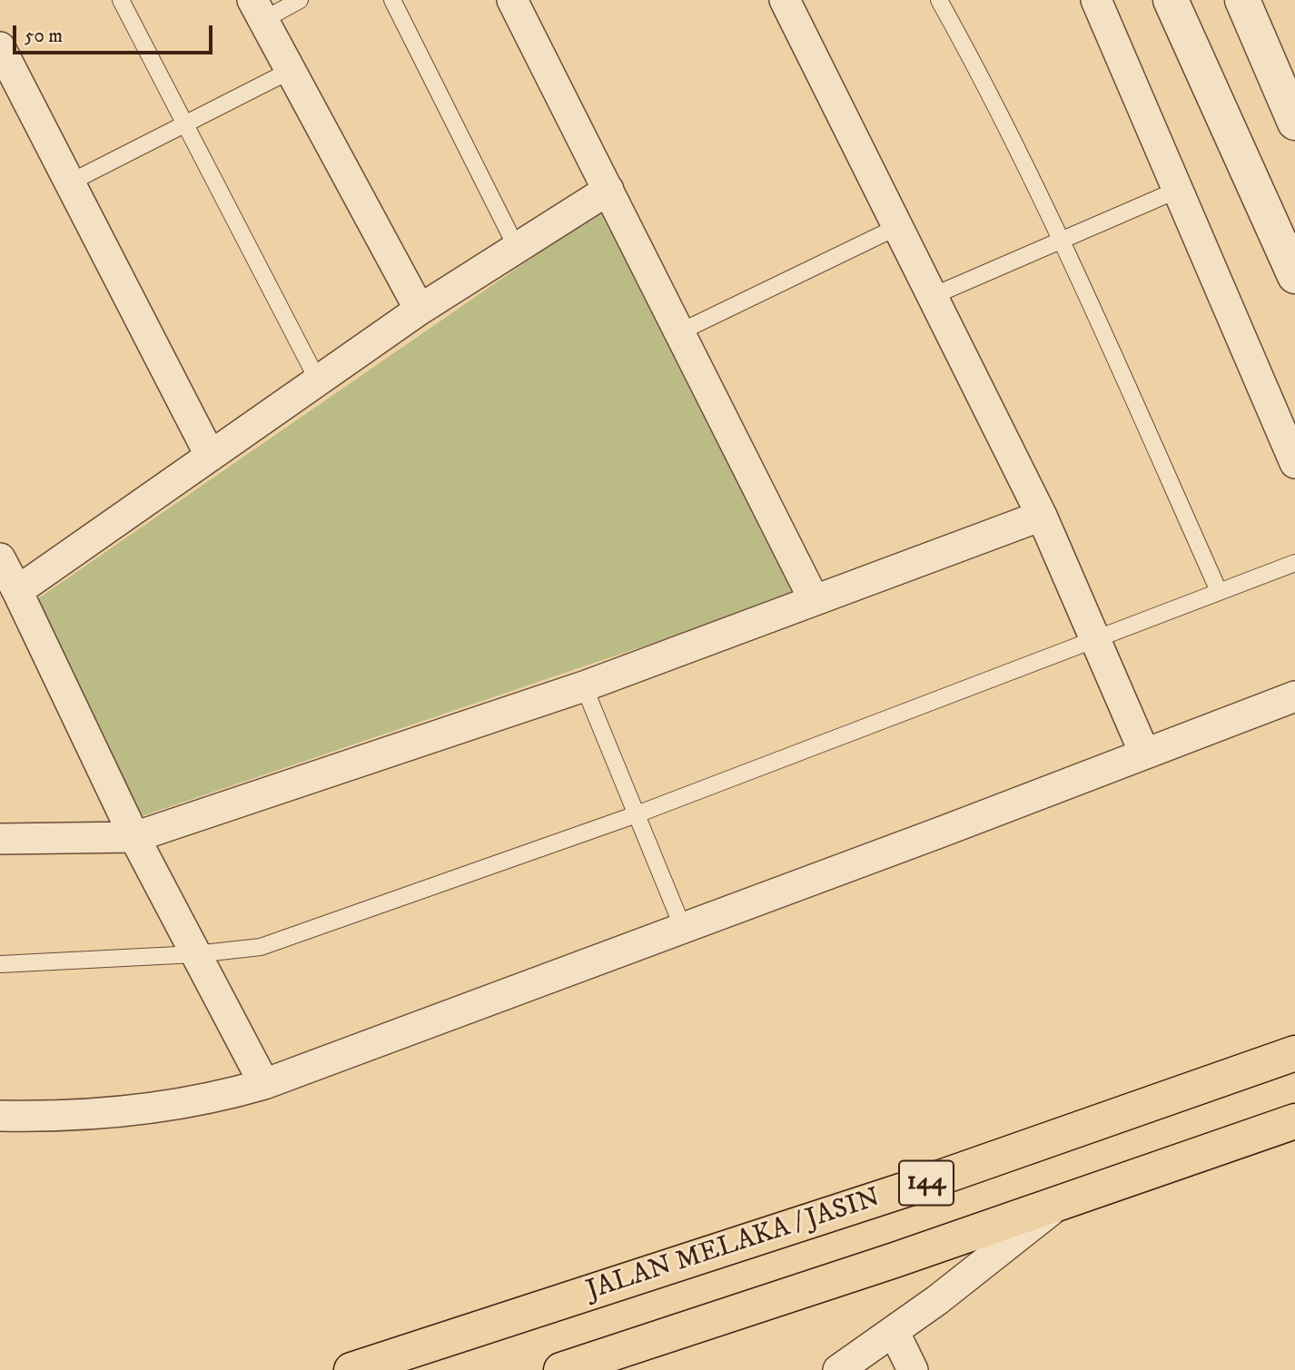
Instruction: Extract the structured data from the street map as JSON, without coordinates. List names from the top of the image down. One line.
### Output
{"streets":{"main road":["144","JALAN MELAKA / JASIN"]},"scale_bar":"50 m"}
